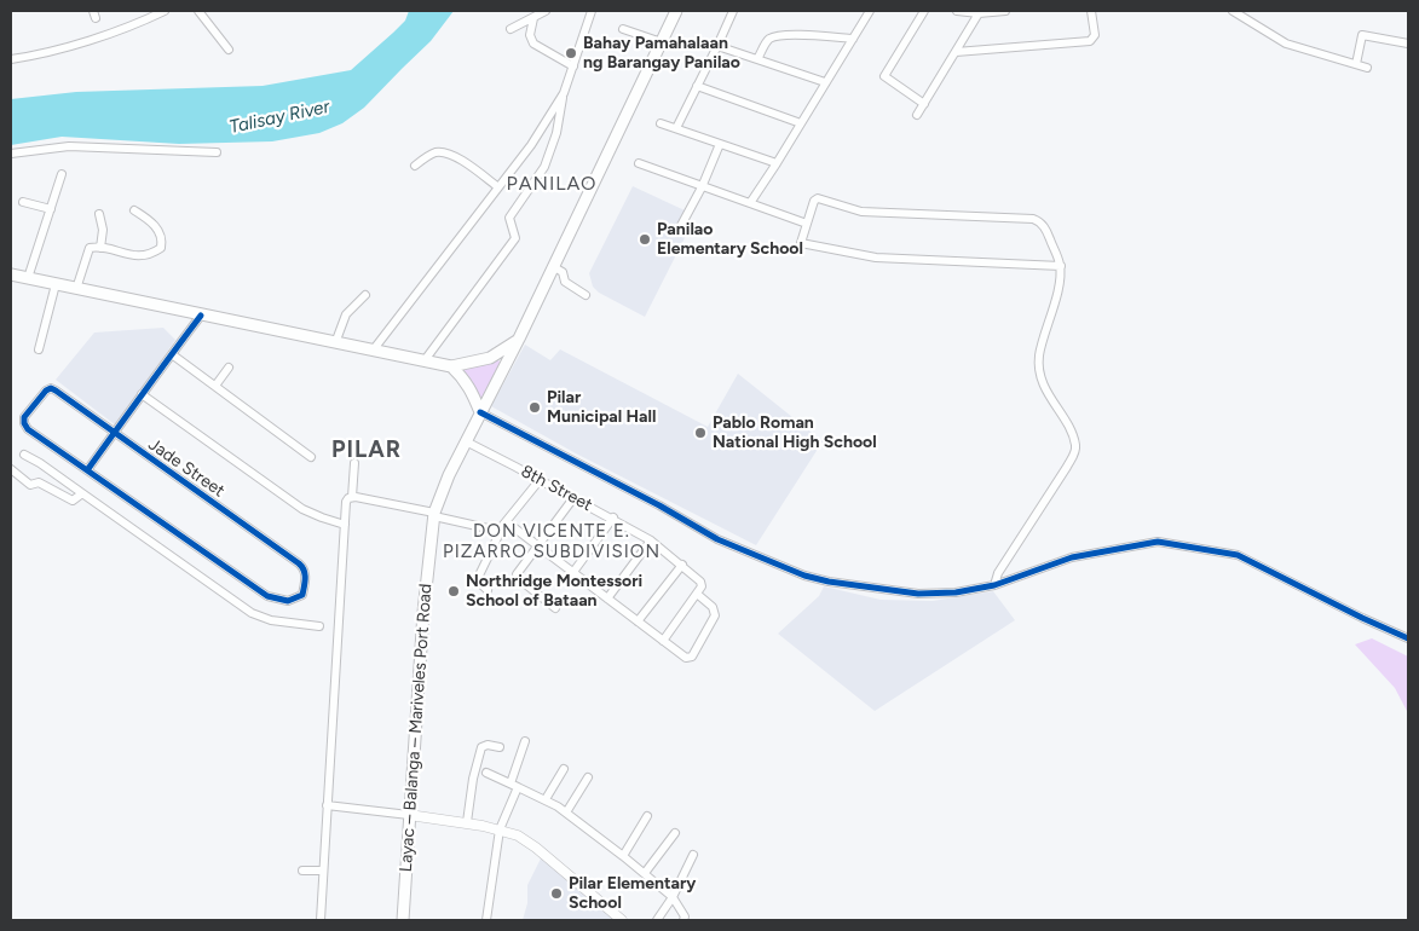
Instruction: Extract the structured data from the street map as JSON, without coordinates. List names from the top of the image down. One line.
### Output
{"streets":{"main road":["Layac – Balanga – Mariveles Port Road"],"street":["Jade Street","8th Street"]},"crossings":[["8th Street","Layac – Balanga – Mariveles Port Road"]],"districts":["PANILAO","PILAR","DON VICENTE E. PIZARRO SUBDIVISION"],"water":["Talisay River"],"places":["Bahay Pamahalaan ng Barangay Panilao","Panilao Elementary School","Pilar Municipal Hall","Pablo Roman National High School","Northridge Montessori School of Bataan","Pilar Elementary School"]}
